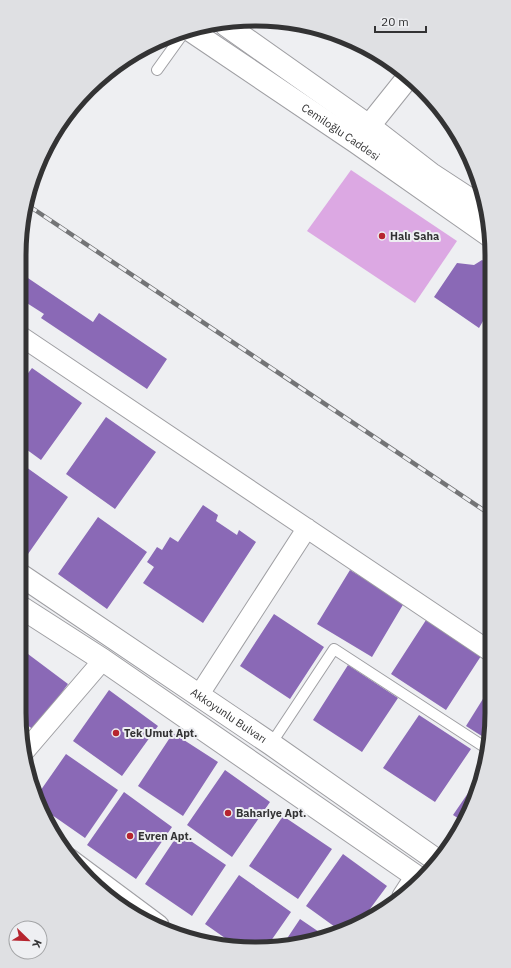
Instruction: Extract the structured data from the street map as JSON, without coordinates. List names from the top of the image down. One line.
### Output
{"streets":{"main road":["Cemiloğlu Caddesi","Akkoyunlu Bulvarı"]},"places":["Halı Saha","Tek Umut Apt.","Bahariye Apt.","Evren Apt."],"scale_bar":"20 m","north":"bottom right"}
